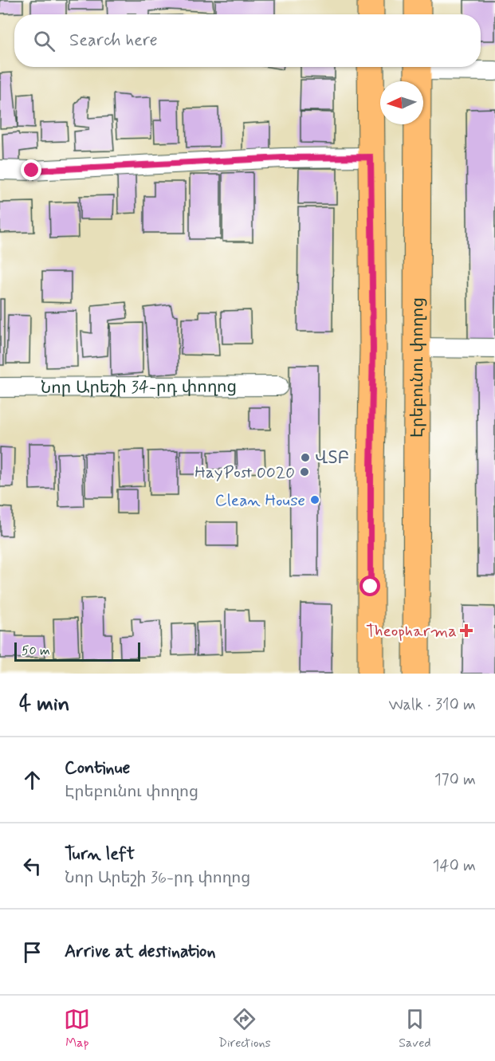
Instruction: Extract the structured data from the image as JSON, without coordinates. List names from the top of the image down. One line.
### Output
{"streets":{"main road":["Էրեբունու փողոց"],"street":["Նոր Արեշի 34-րդ փողոց"]},"places":{"other":["ՎՏԲ","HayPost 0020","Clean House"],"health":["Theopharma"]},"scale_bar":"50 m","north":"left","page":{"search":"Search here","scale":"50 m","heading":["4 min","Walk · 310 m"],"list":[["Continue","Էրեբունու փողոց","170 m"],["Turn left","Նոր Արեշի 36-րդ փողոց","140 m"],"Arrive at destination"],"nav":["Map","Directions","Saved"]}}
